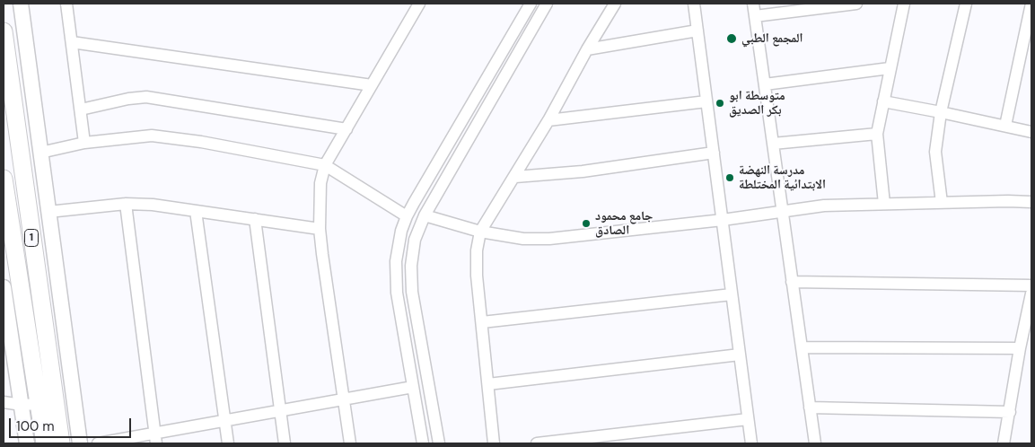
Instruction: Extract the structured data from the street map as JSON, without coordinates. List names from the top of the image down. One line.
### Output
{"streets":{"highway":["1"]},"places":["المجمع الطبي","متوسطة ابو بكر الصديق","مدرسة النهضة الابتدائية المختلطة","جامع محمود الصادق"],"scale_bar":"100 m"}
